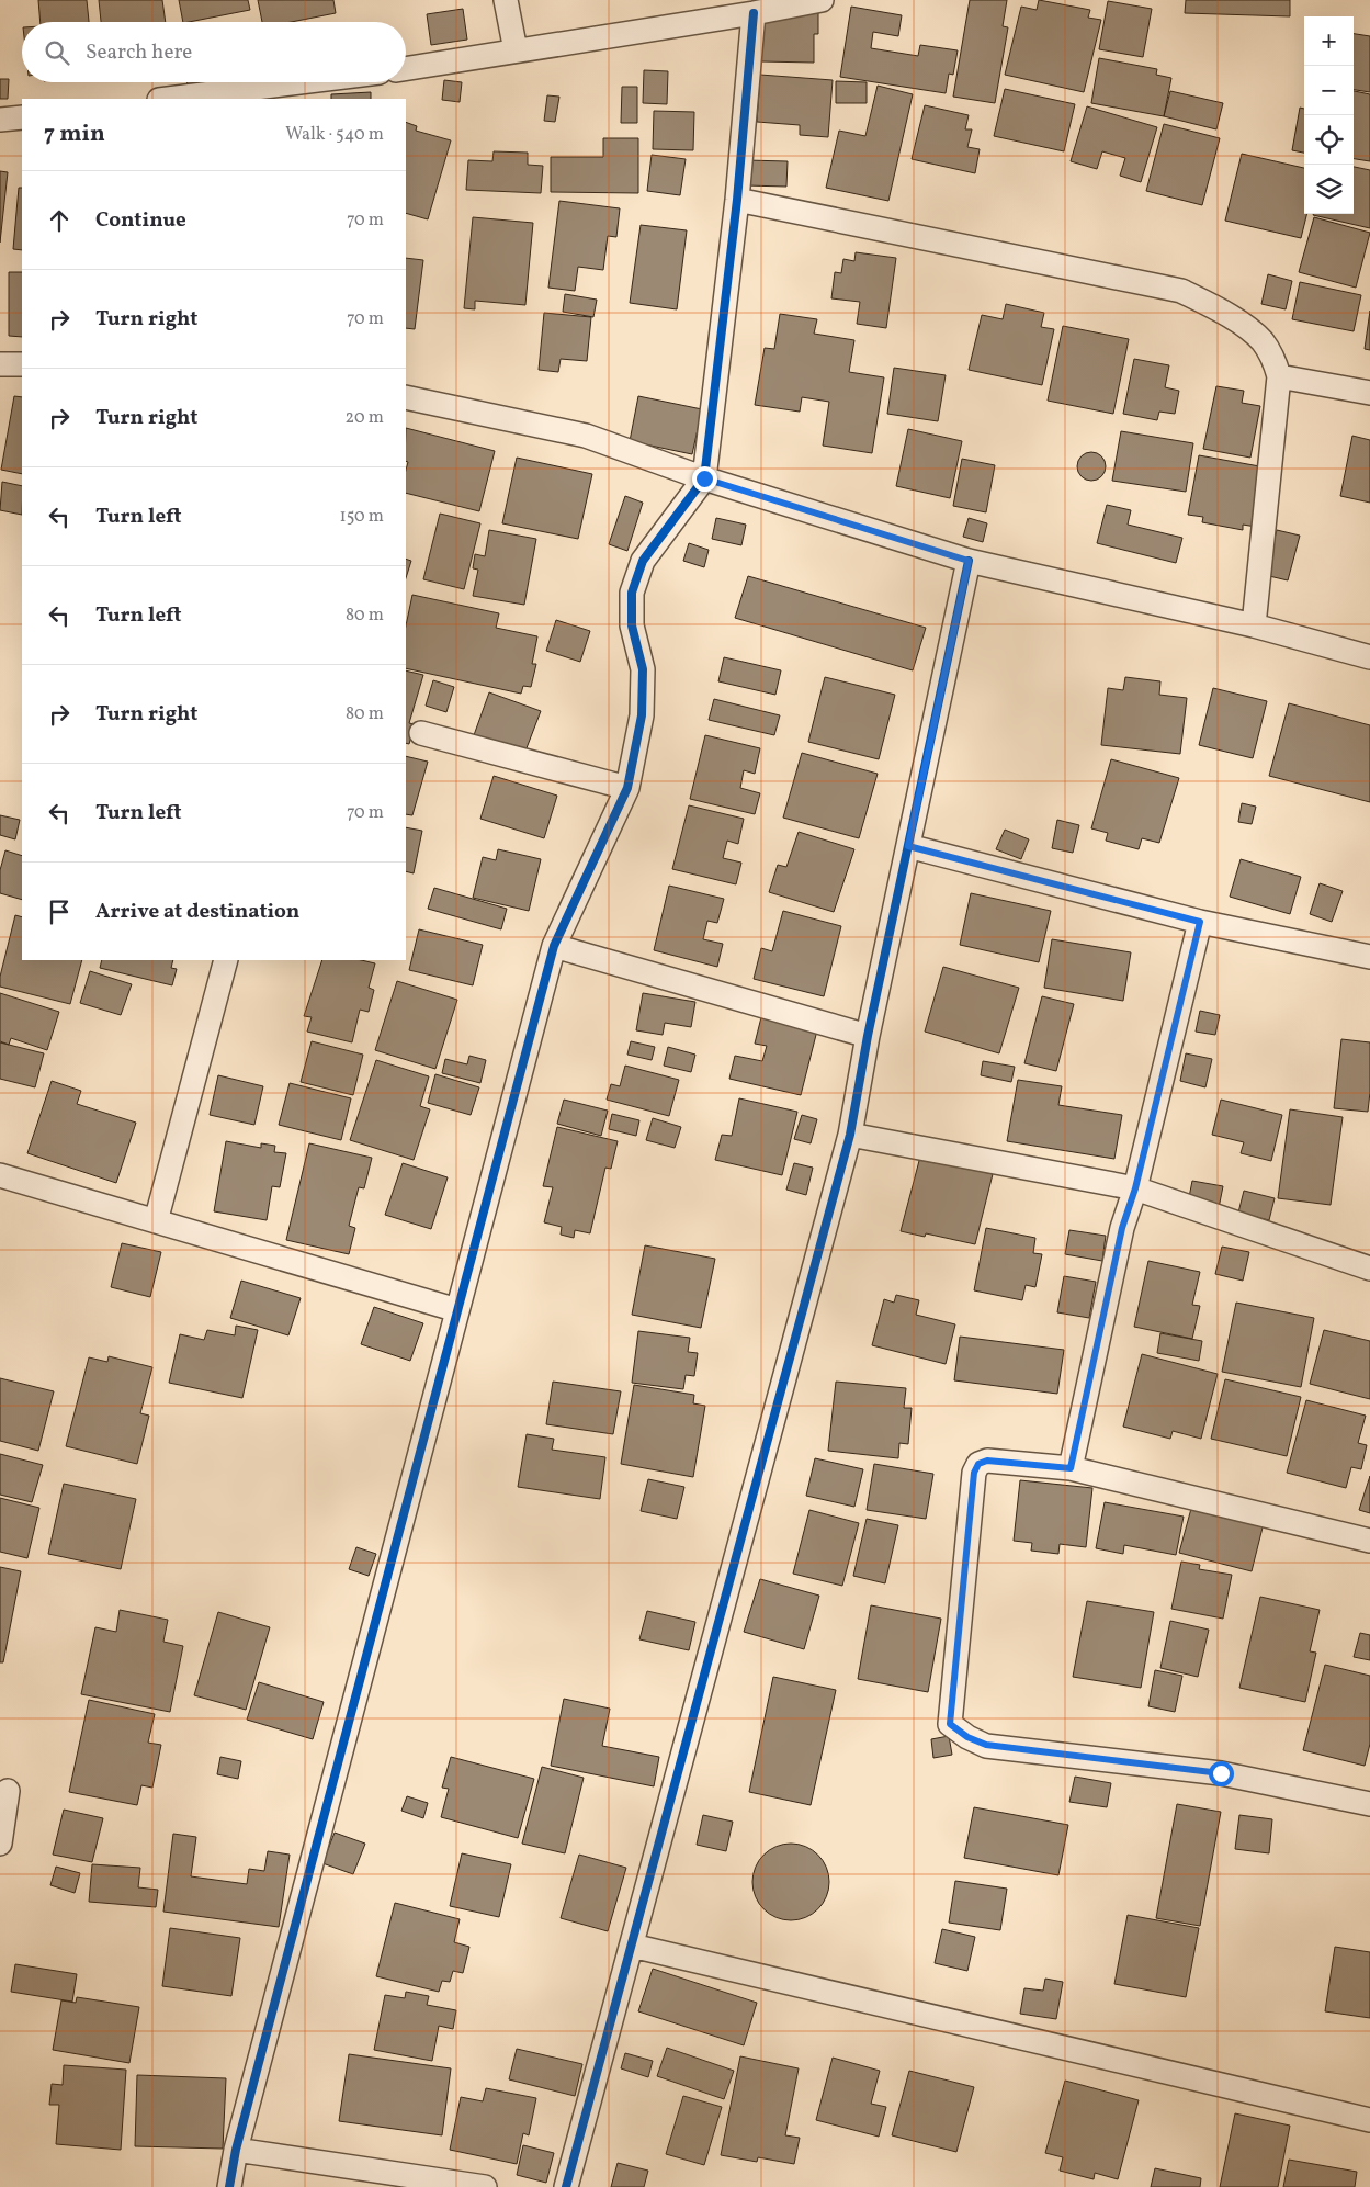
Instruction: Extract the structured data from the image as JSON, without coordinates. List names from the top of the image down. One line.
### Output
{"page":{"map_buttons":["+","−"],"search":"Search here","heading":["7 min","Walk · 540 m"],"list":[["Continue","70 m"],["Turn right","70 m"],["Turn right","20 m"],["Turn left","150 m"],["Turn left","80 m"],["Turn right","80 m"],["Turn left","70 m"],"Arrive at destination"]}}
